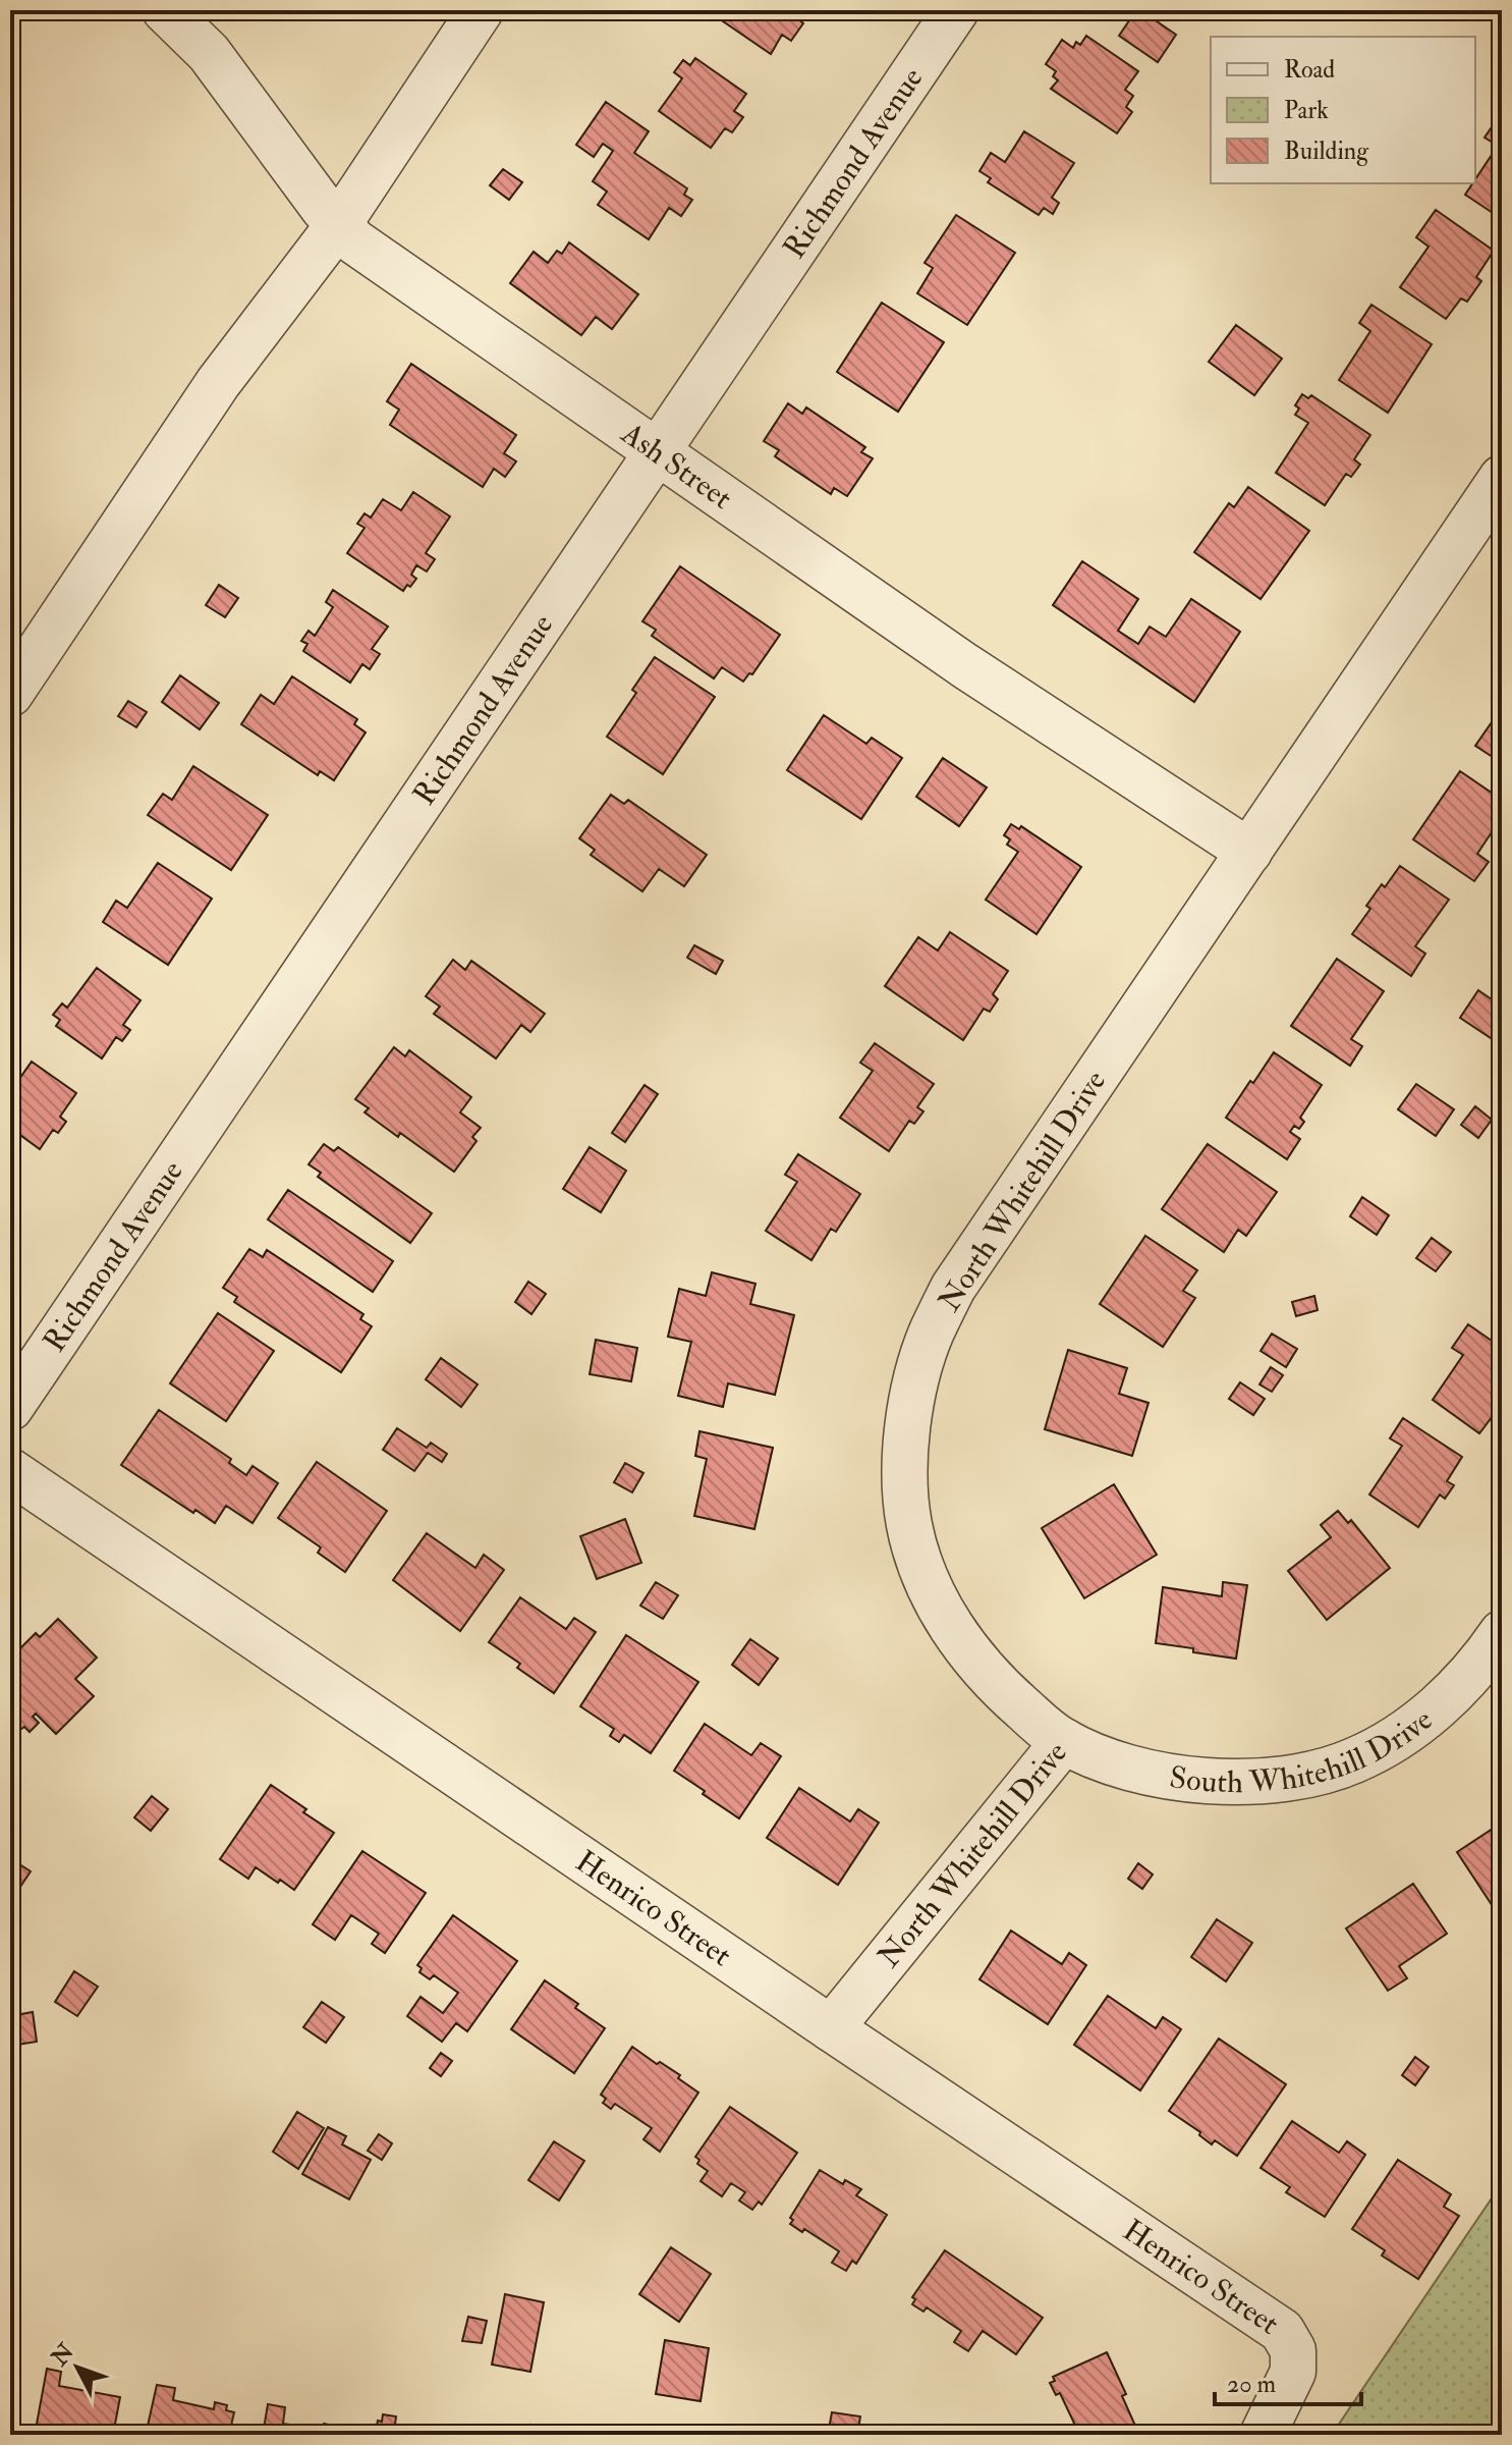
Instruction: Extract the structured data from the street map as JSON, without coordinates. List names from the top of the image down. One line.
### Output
{"streets":{"street":["Richmond Avenue","Ash Street","North Whitehill Drive","South Whitehill Drive","Henrico Street"]},"crossings":[["Richmond Avenue","Ash Street"],["Ash Street","North Whitehill Drive"],["North Whitehill Drive","South Whitehill Drive"],["North Whitehill Drive","Henrico Street"]],"legend":["Road","Park","Building"],"scale_bar":"20 m","north":"top left"}
